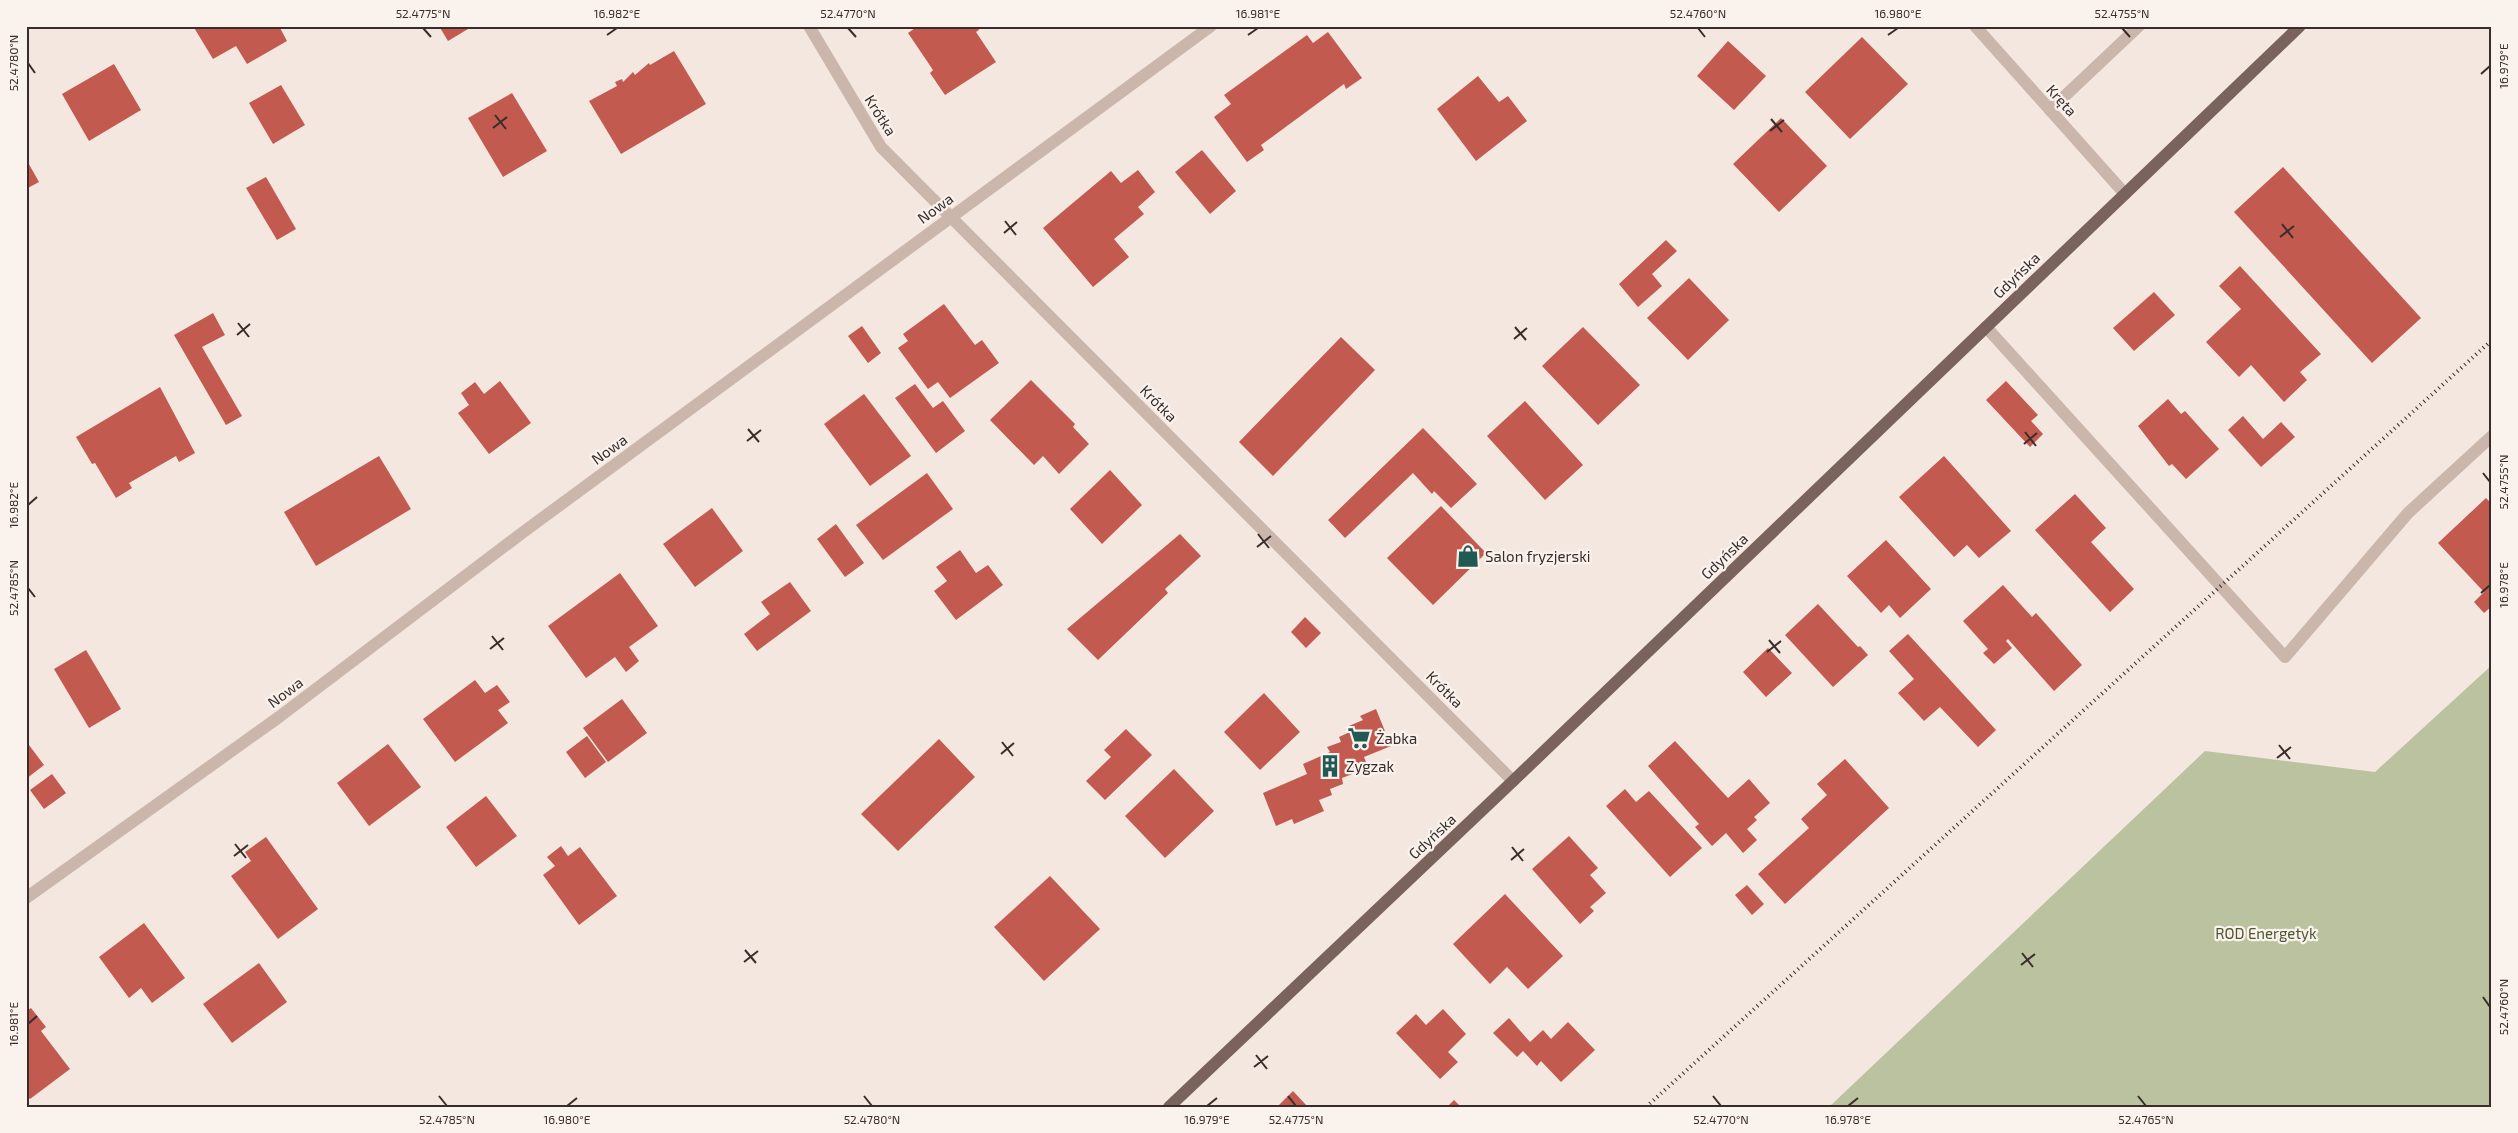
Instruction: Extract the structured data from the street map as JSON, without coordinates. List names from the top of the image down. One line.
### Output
{"streets":{"main road":["Gdyńska"],"street":["Kręta","Krótka","Nowa"]},"crossings":[["Kręta","Gdyńska"],["Krótka","Nowa"],["Krótka","Gdyńska"]],"parks":["ROD Energetyk"],"places":{"shop":["Salon fryzjerski"],"supermarket":["Żabka"],"building":["Zygzak"]},"coordinates":["52.4775°N","16.982°E","52.4770°N","16.981°E","52.4760°N","16.980°E","52.4755°N","52.4780°N","16.979°E","16.978°E","52.4785°N","52.4765°N"]}
